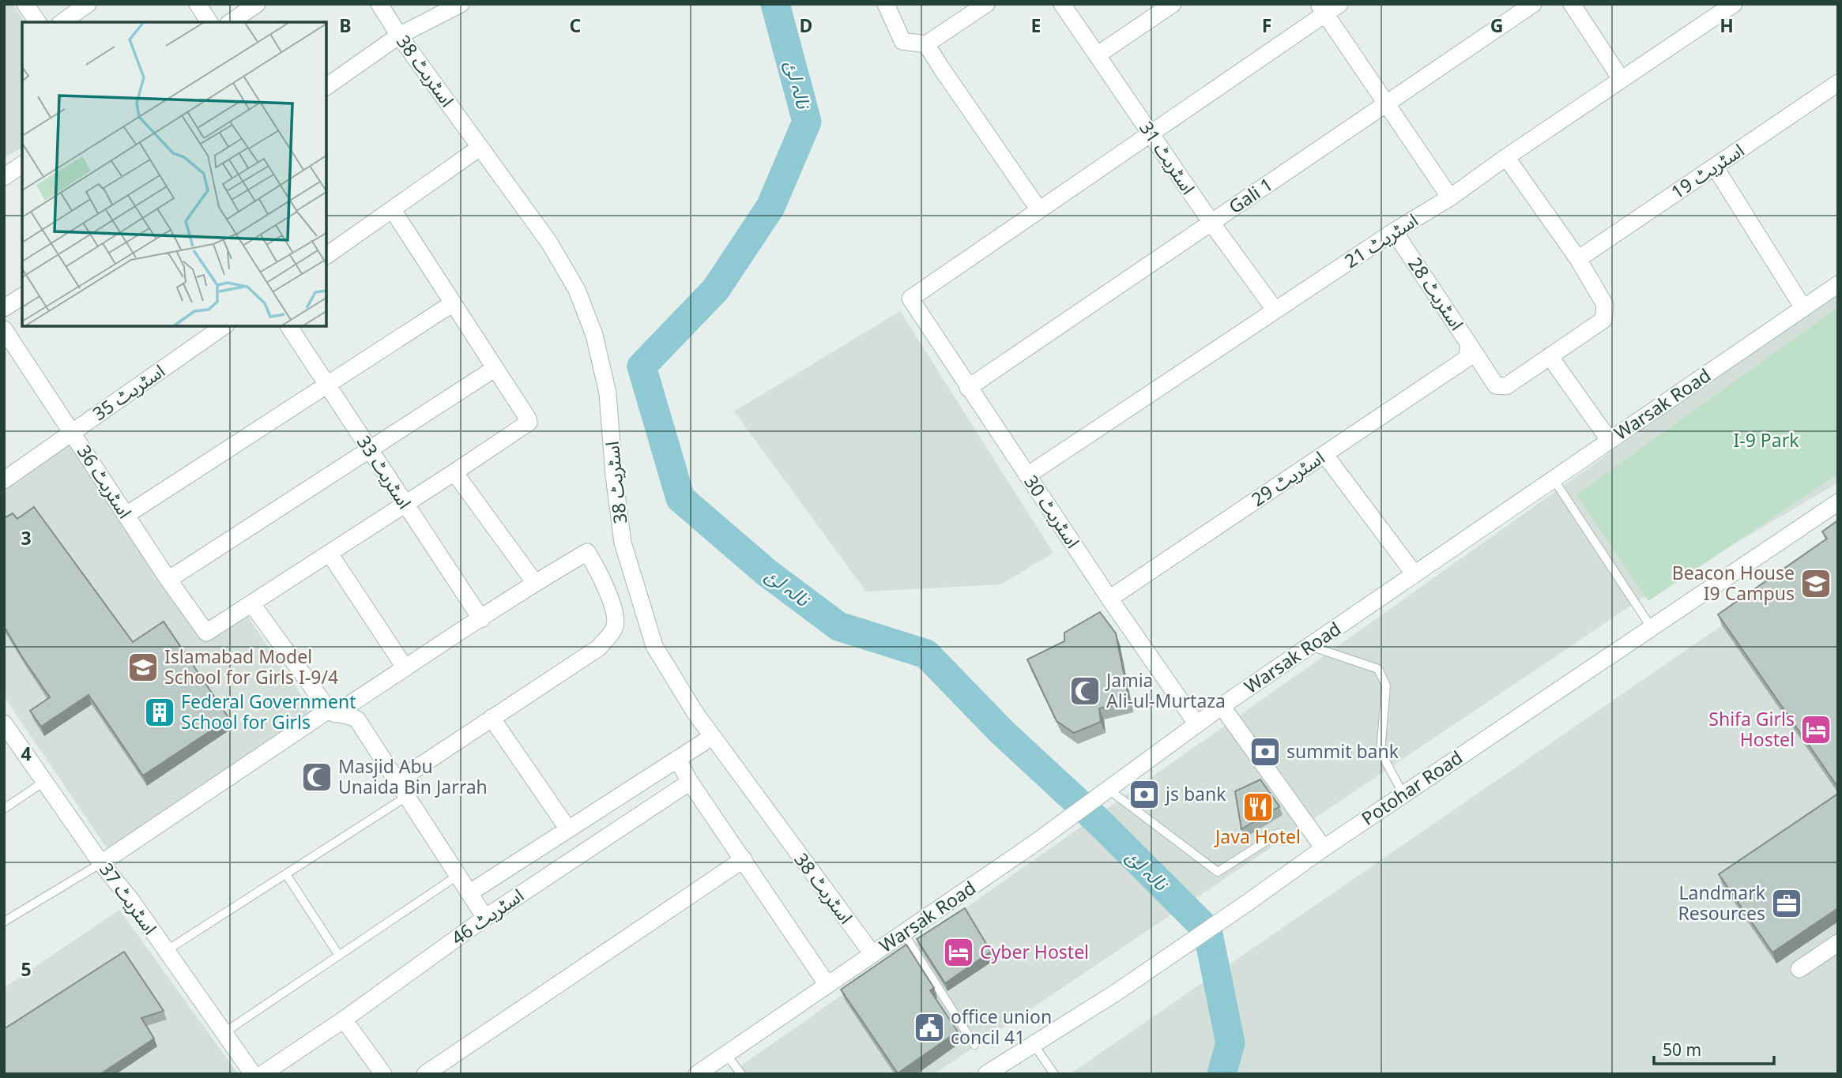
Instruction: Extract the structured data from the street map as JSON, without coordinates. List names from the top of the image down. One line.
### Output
{"streets":{"street":["اسٹریٹ 38","اسٹریٹ 31","اسٹریٹ 19","Gali 1","اسٹریٹ 21","اسٹریٹ 28","اسٹریٹ 35","Warsak Road","اسٹریٹ 33","اسٹریٹ 29","اسٹریٹ 36","اسٹریٹ 30","Potohar Road","اسٹریٹ 37","اسٹریٹ 46"]},"crossings":[["اسٹریٹ 38","Warsak Road"],["اسٹریٹ 31","Gali 1"],["اسٹریٹ 31","اسٹریٹ 21"],["Gali 1","اسٹریٹ 30"],["اسٹریٹ 21","اسٹریٹ 28"],["اسٹریٹ 21","اسٹریٹ 30"],["اسٹریٹ 28","اسٹریٹ 29"],["اسٹریٹ 35","اسٹریٹ 36"],["Warsak Road","اسٹریٹ 30"],["اسٹریٹ 29","اسٹریٹ 30"]],"water":["نالہ لئ"],"parks":["I-9 Park"],"places":{"school or university":["Beacon House I9 Campus","Islamabad Model School for Girls I-9/4"],"mosque":["Jamia Ali-ul-Murtaza","Masjid Abu Unaida Bin Jarrah"],"building":["Federal Government School for Girls"],"hotel":["Shifa Girls Hostel","Cyber Hostel"],"bank":["summit bank","js bank"],"restaurant":["Java Hotel"],"office":["Landmark Resources"],"public building":["office union concil 41"]},"scale_bar":"50 m","grid":{"columns":["B","C","D","E","F","G","H"],"rows":["3","4","5"]}}
